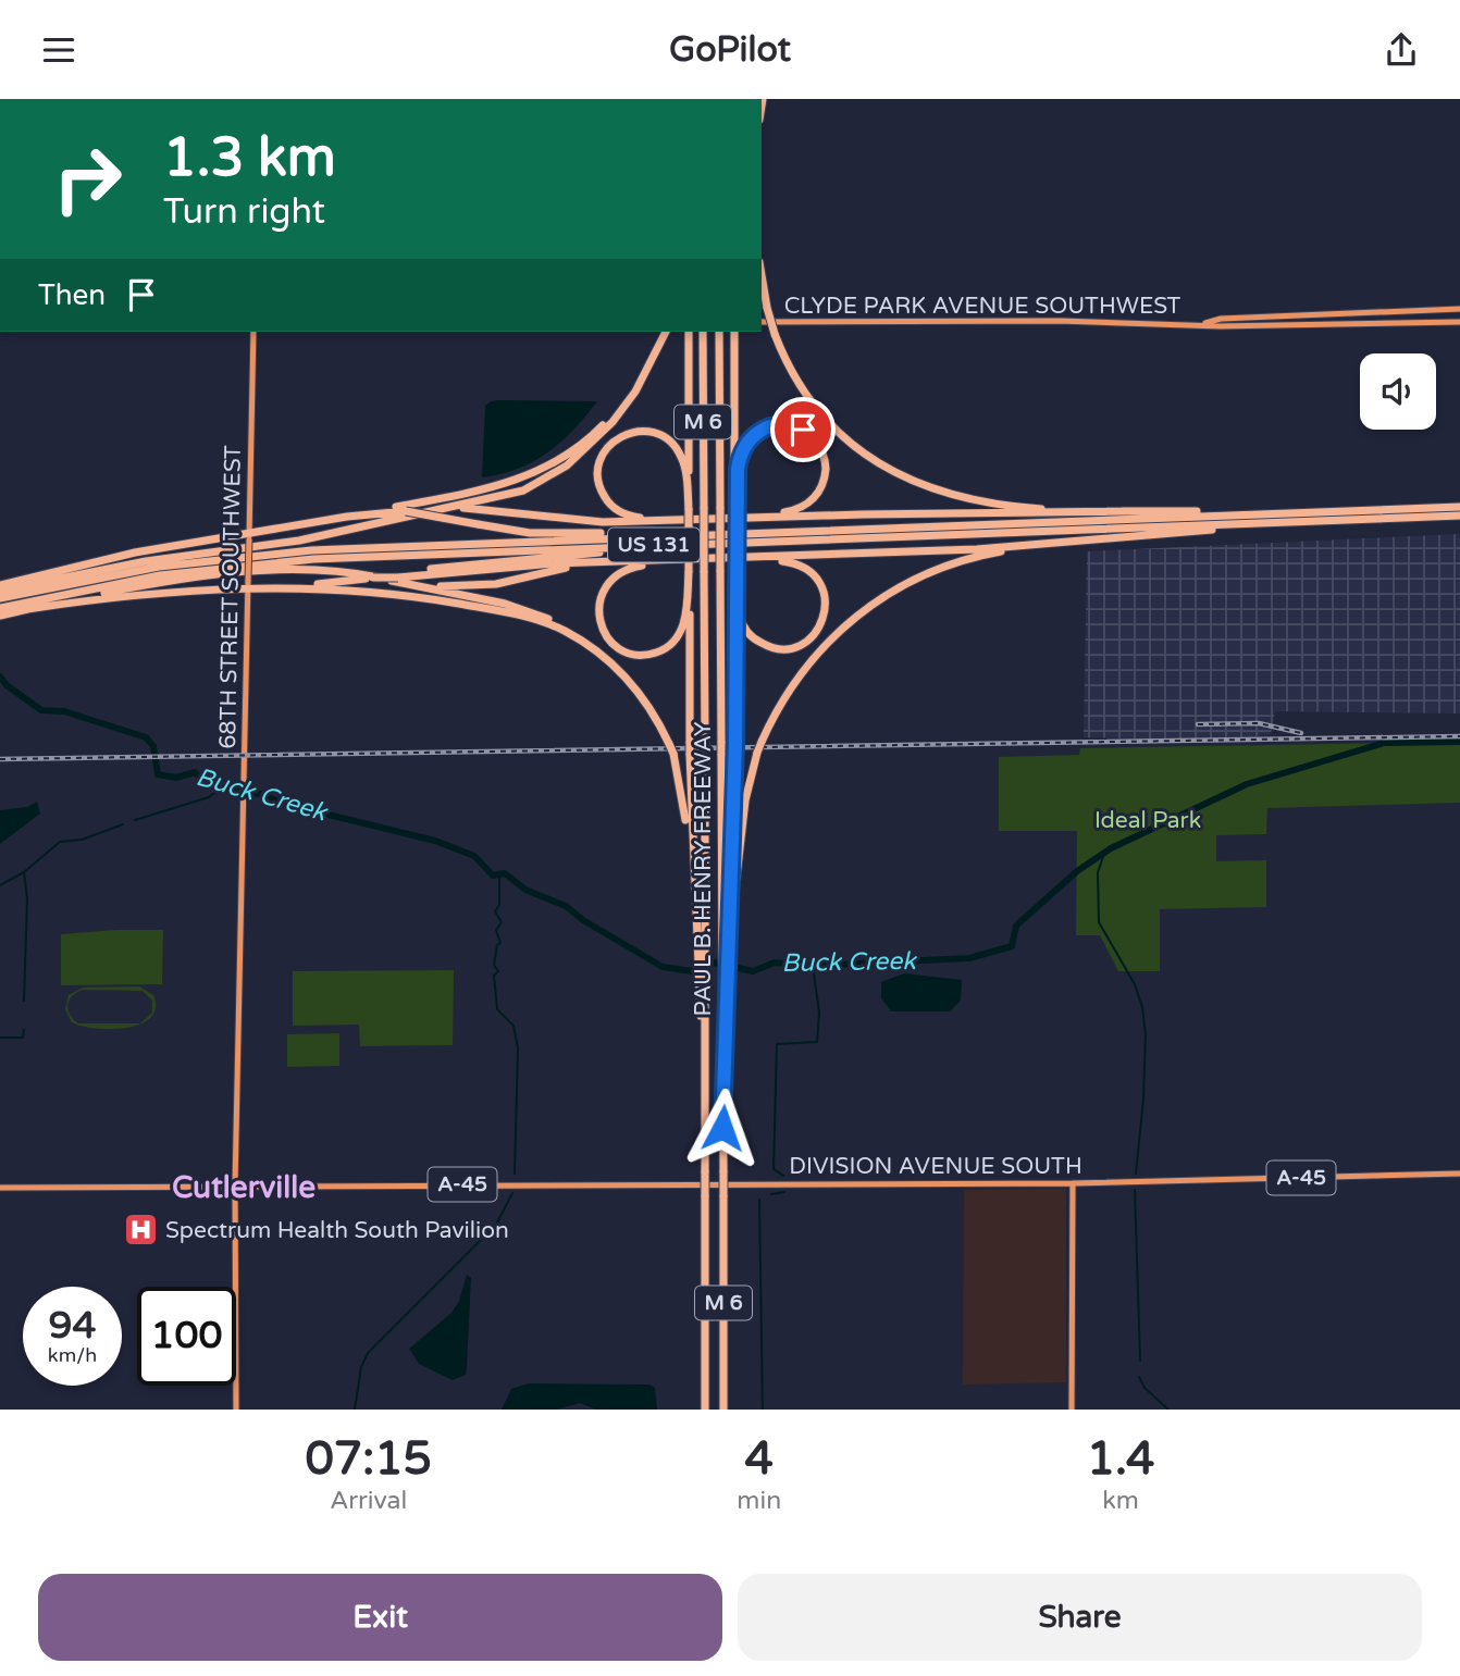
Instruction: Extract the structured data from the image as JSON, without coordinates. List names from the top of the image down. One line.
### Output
{"streets":{"highway":["M 6","US 131","PAUL B. HENRY FREEWAY"],"main road":["CLYDE PARK AVENUE SOUTHWEST","68TH STREET SOUTHWEST","DIVISION AVENUE SOUTH","A-45"]},"crossings":[["M 6","PAUL B. HENRY FREEWAY"],["68TH STREET SOUTHWEST","DIVISION AVENUE SOUTH"]],"districts":["Cutlerville"],"water":["Buck Creek"],"parks":["Ideal Park"],"places":{"hospital":["Spectrum Health South Pavilion"]},"page":{"header":"GoPilot","turn":["1.3 km","Turn right"],"then":"Then","speed":"94 km/h","limit":"100","eta":["07:15","Arrival","4","min","1.4","km"],"buttons":["Exit","Share"]}}
